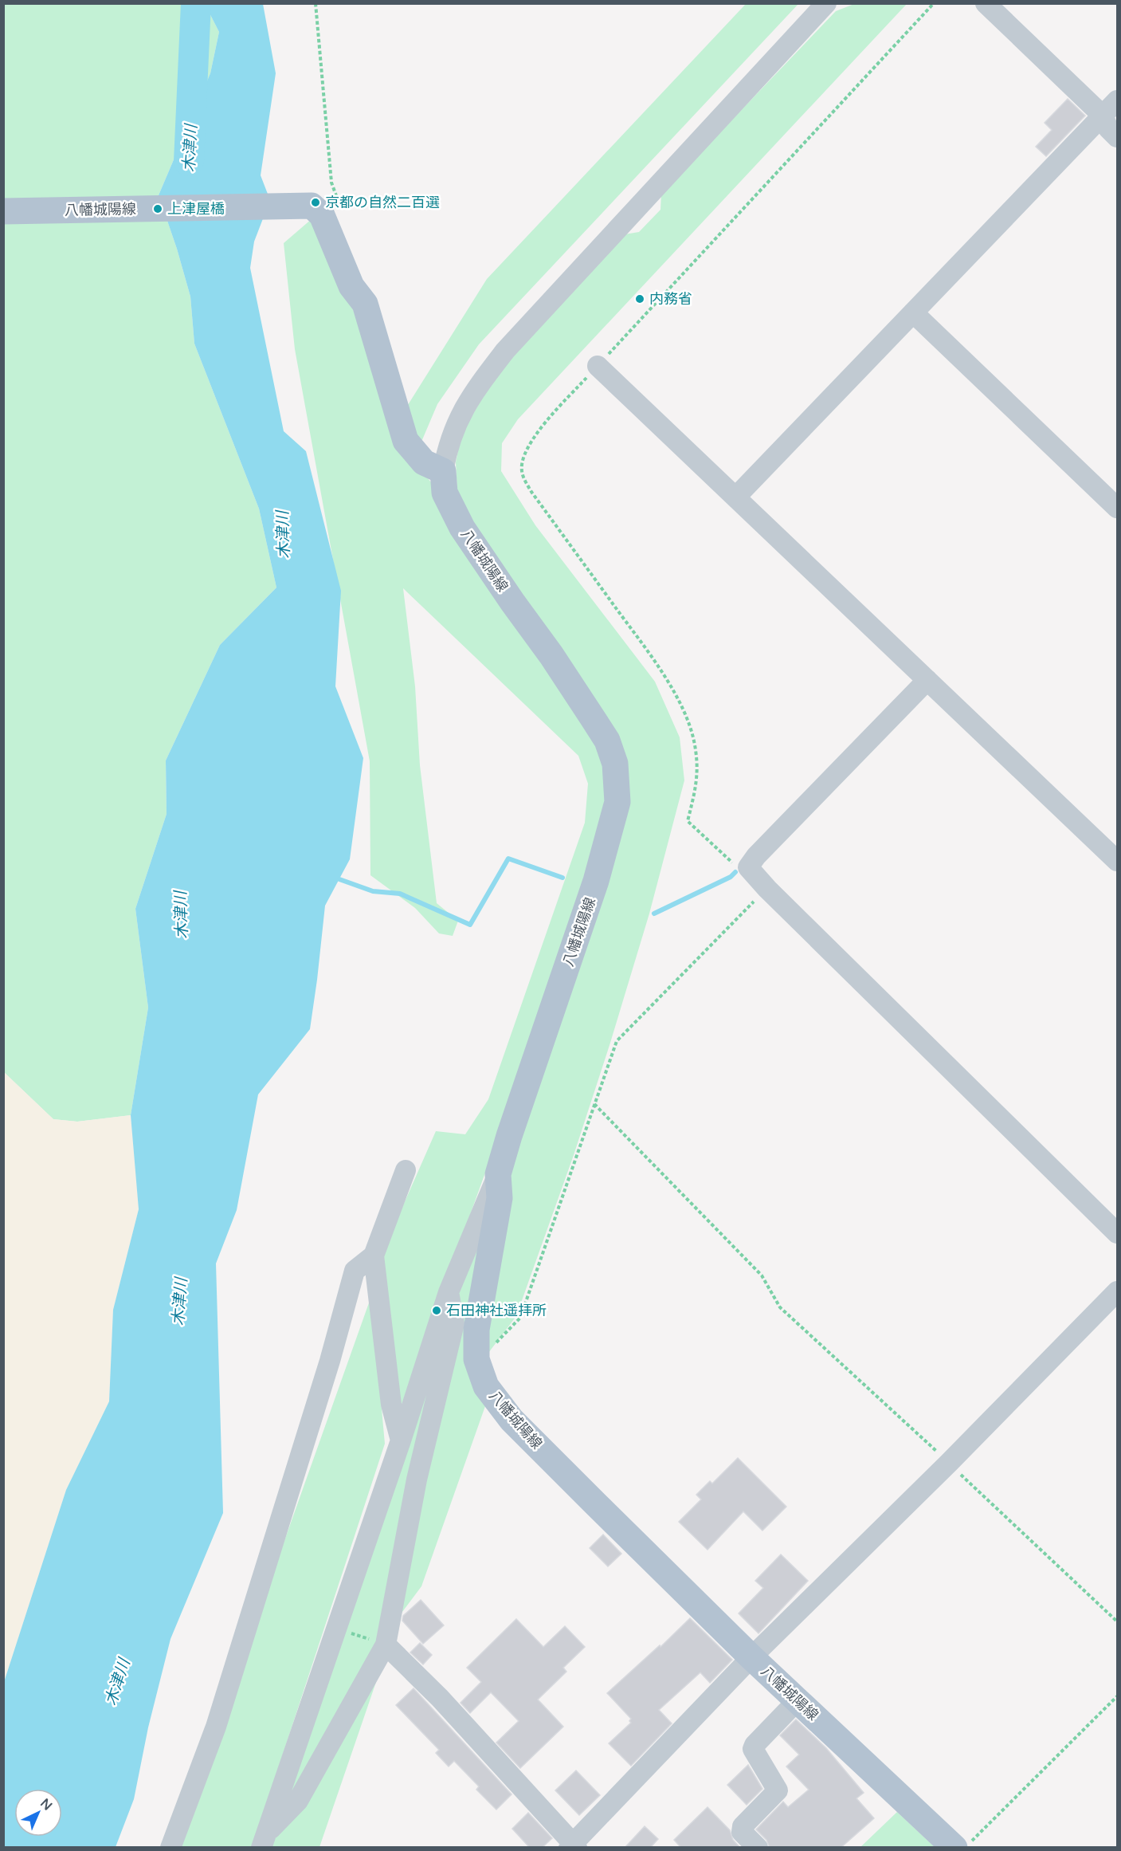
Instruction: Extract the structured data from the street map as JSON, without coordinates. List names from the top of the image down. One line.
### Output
{"streets":{"main road":["八幡城陽線"]},"water":["木津川"],"places":["京都の自然二百選","上津屋橋","内務省","石田神社遥拝所"],"north":"top right"}
